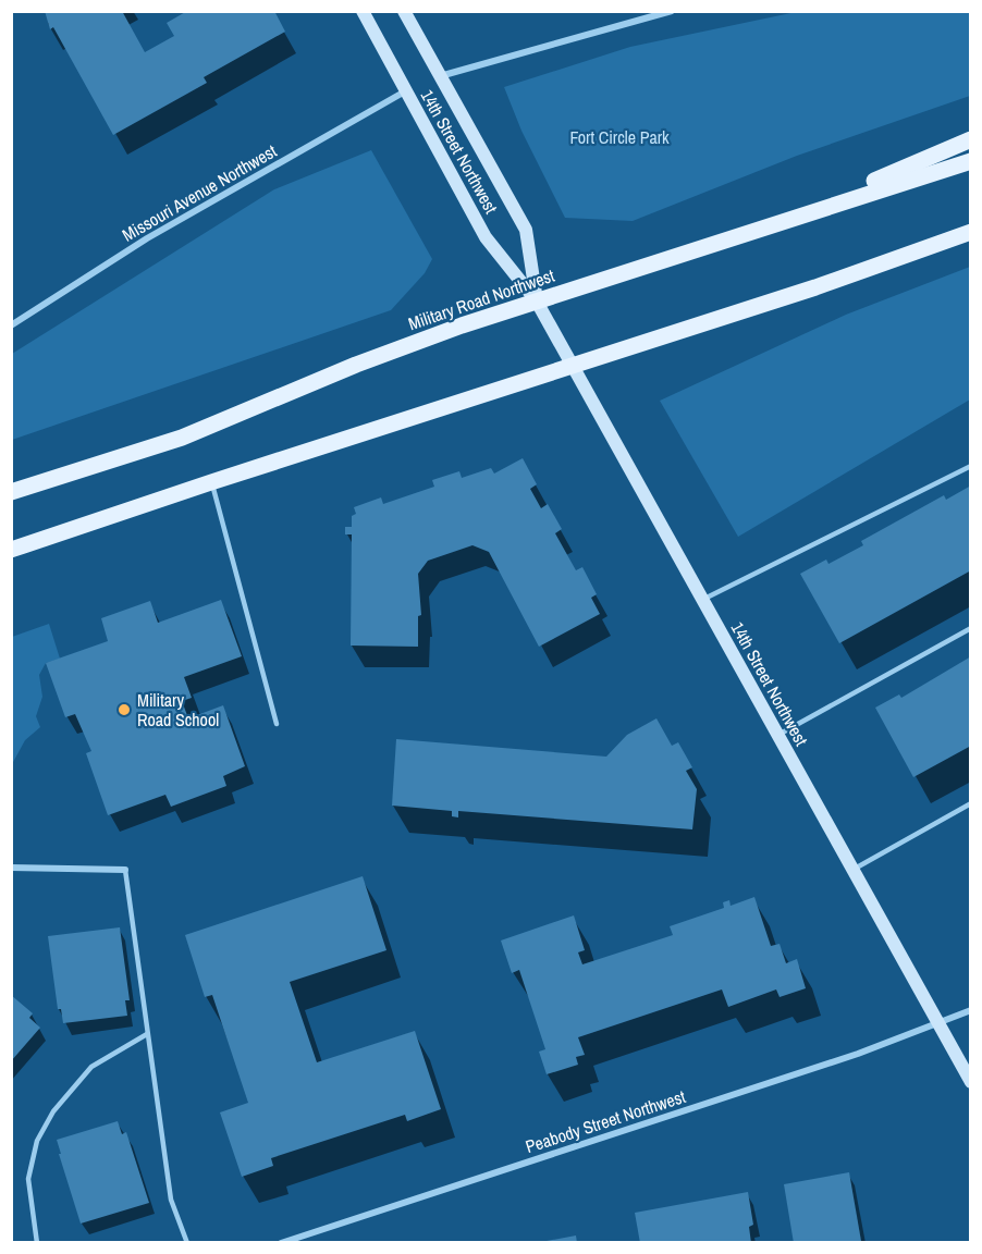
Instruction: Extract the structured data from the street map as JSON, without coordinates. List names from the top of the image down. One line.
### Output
{"streets":{"main road":["Military Road Northwest"],"street":["14th Street Northwest","Missouri Avenue Northwest","Peabody Street Northwest"]},"crossings":[["14th Street Northwest","Missouri Avenue Northwest"],["14th Street Northwest","Military Road Northwest"],["14th Street Northwest","Peabody Street Northwest"]],"parks":["Fort Circle Park"],"places":["Military Road School"]}
